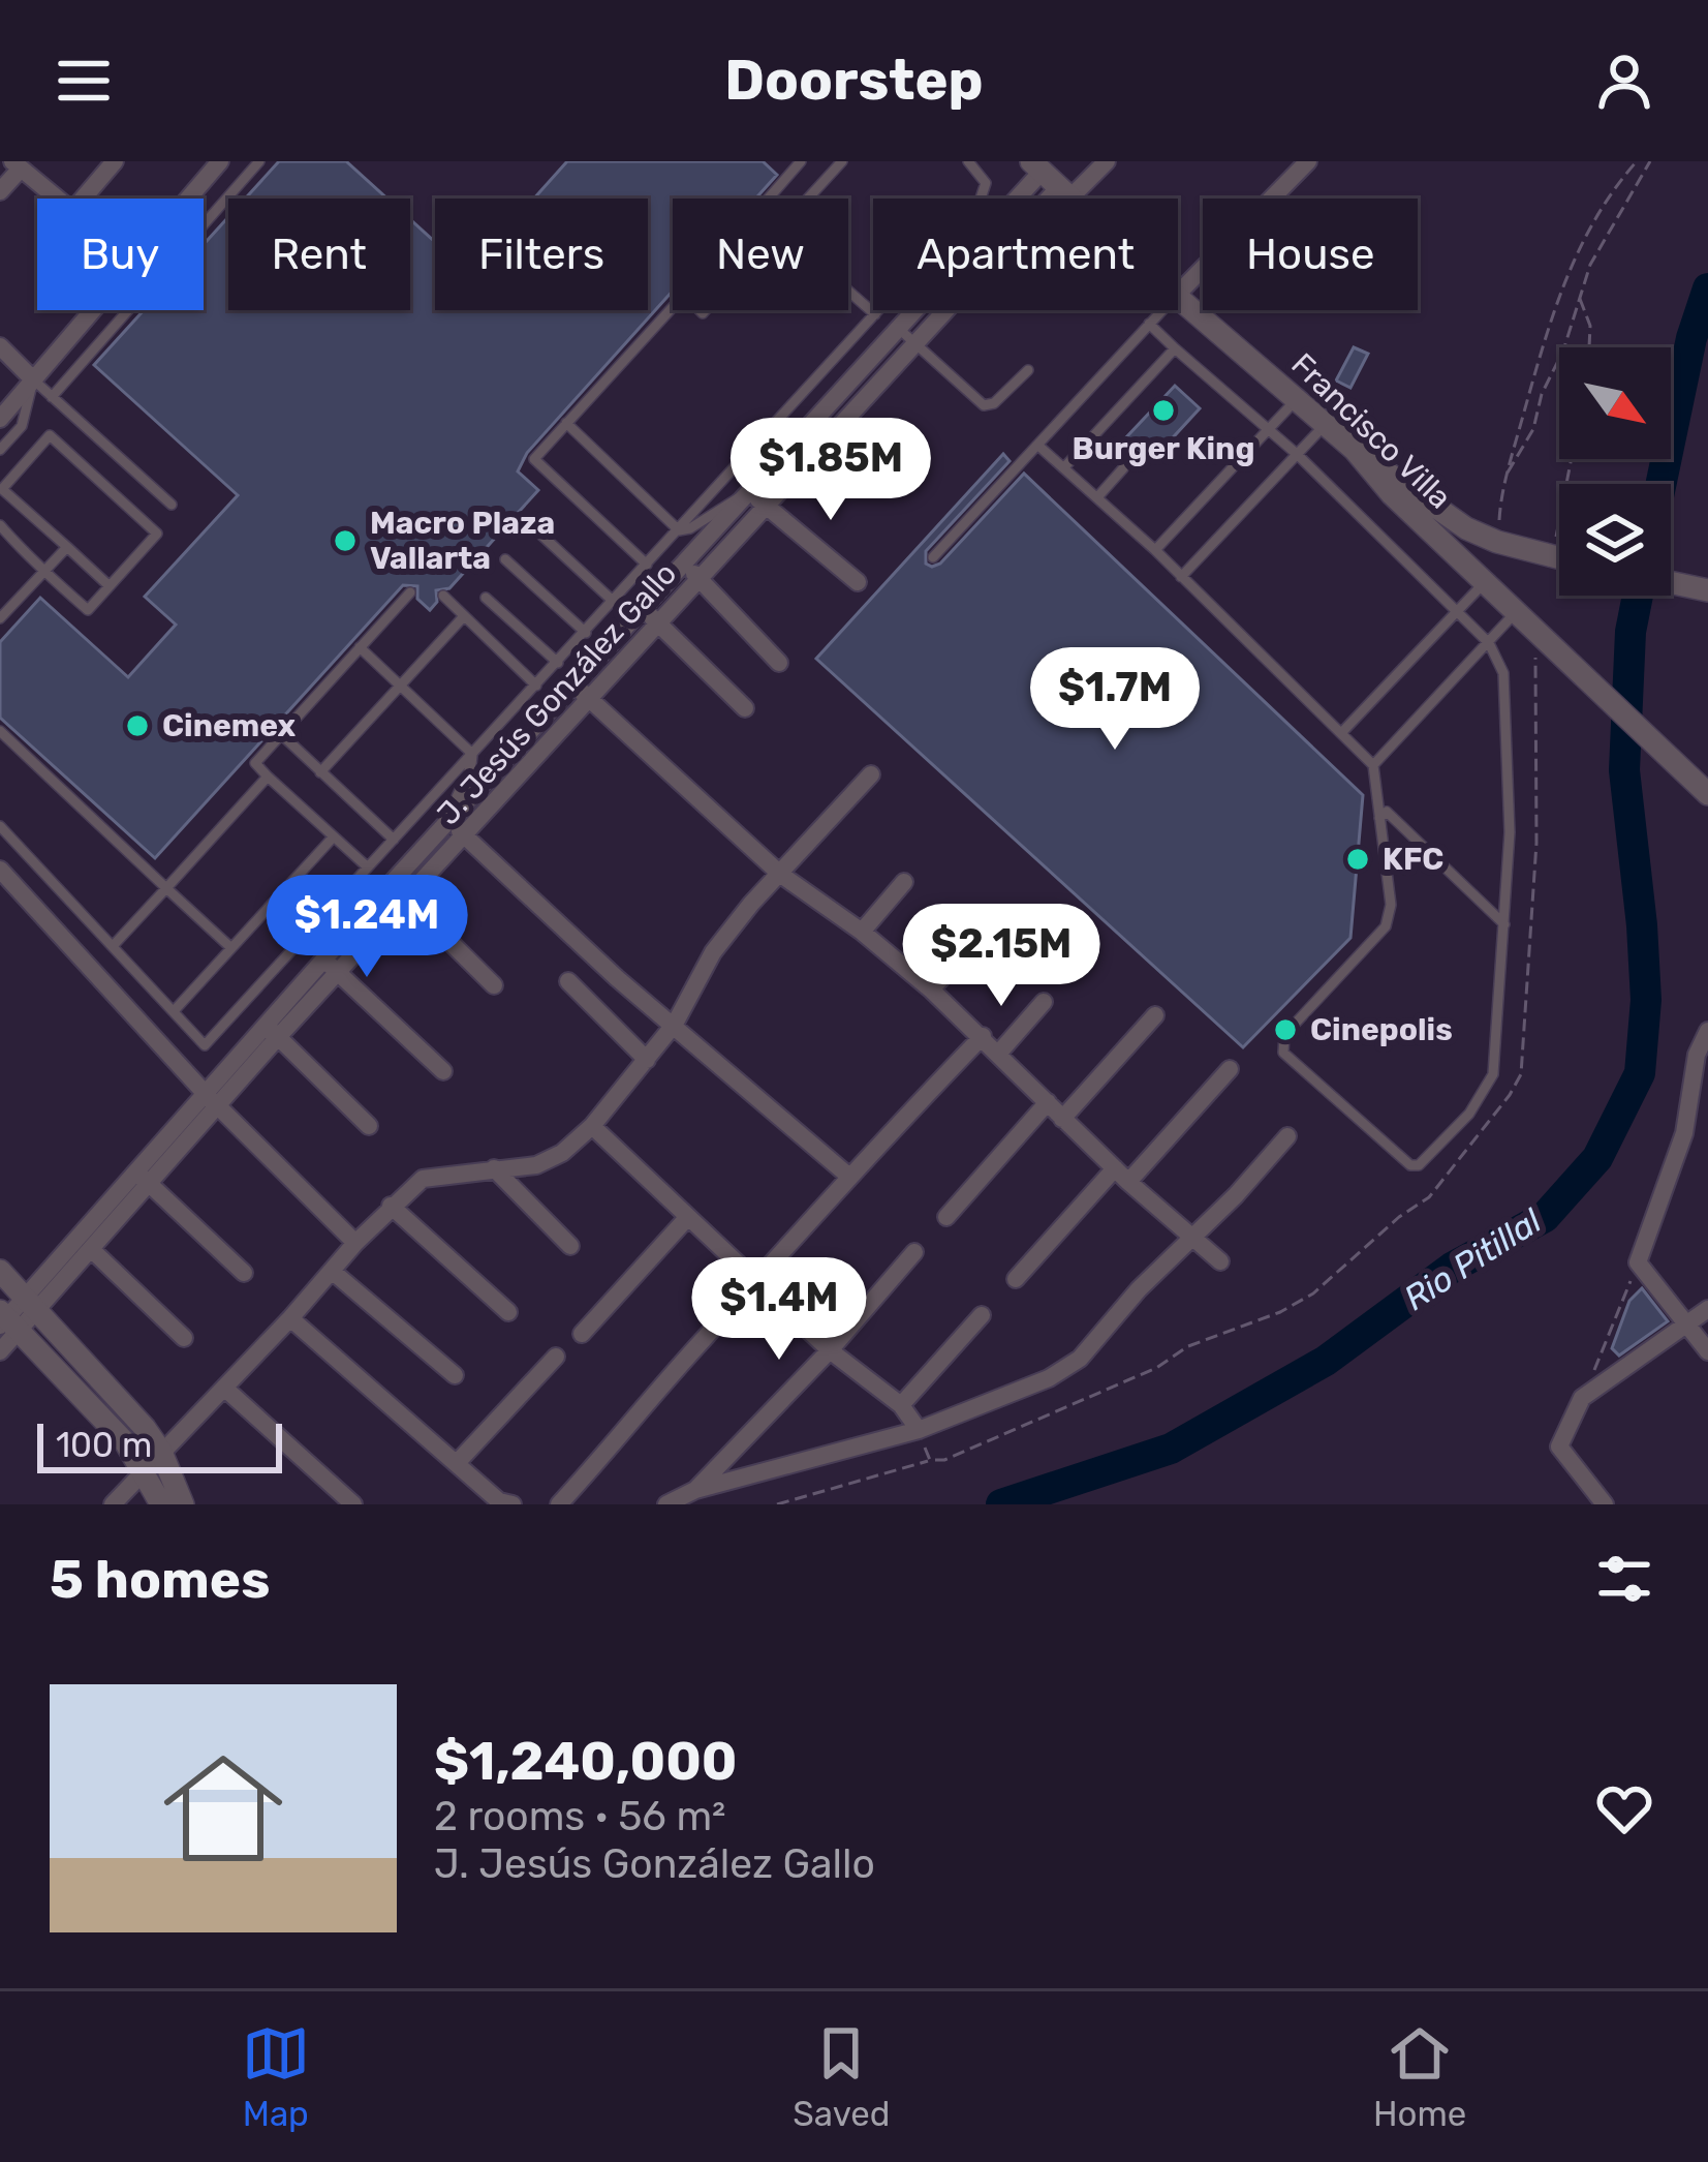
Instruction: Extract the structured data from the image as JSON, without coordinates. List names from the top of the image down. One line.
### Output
{"streets":{"street":["Francisco Villa","J. Jesús González Gallo"]},"water":["Rio Pitillal"],"places":["Burger King","Macro Plaza Vallarta","Cinemex","KFC","Cinepolis"],"scale_bar":"100 m","north":"bottom right","page":{"header":"Doorstep","chip":["Buy","Rent","Filters","New","Apartment","House"],"price":["$1.85M","$1.7M","$1.24M","$2.15M","$1.4M"],"scale":"100 m","heading":"5 homes","list":[{"name":"$1,240,000","note":"2 rooms · 56 m² · J. Jesús González Gallo"}],"tabs":["Map","Saved","Home"]}}
